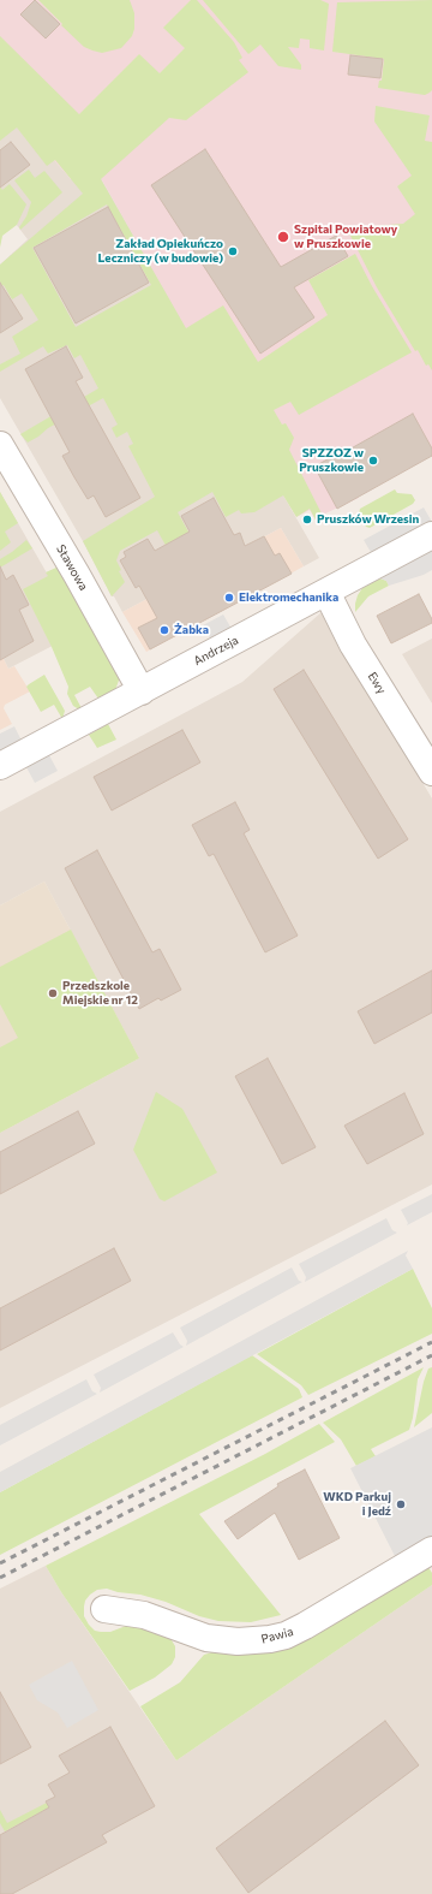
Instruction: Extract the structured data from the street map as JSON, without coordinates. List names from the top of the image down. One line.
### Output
{"streets":{"street":["Stawowa","Andrzeja","Ewy","Pawia"]},"crossings":[["Stawowa","Andrzeja"],["Andrzeja","Ewy"]],"places":["Szpital Powiatowy w Pruszkowie","Zakład Opiekuńczo Leczniczy (w budowie)","SPZZOZ w Pruszkowie","Pruszków Wrzesin","Elektromechanika","Żabka","Przedszkole Miejskie nr 12","WKD Parkuj i Jedź"]}
